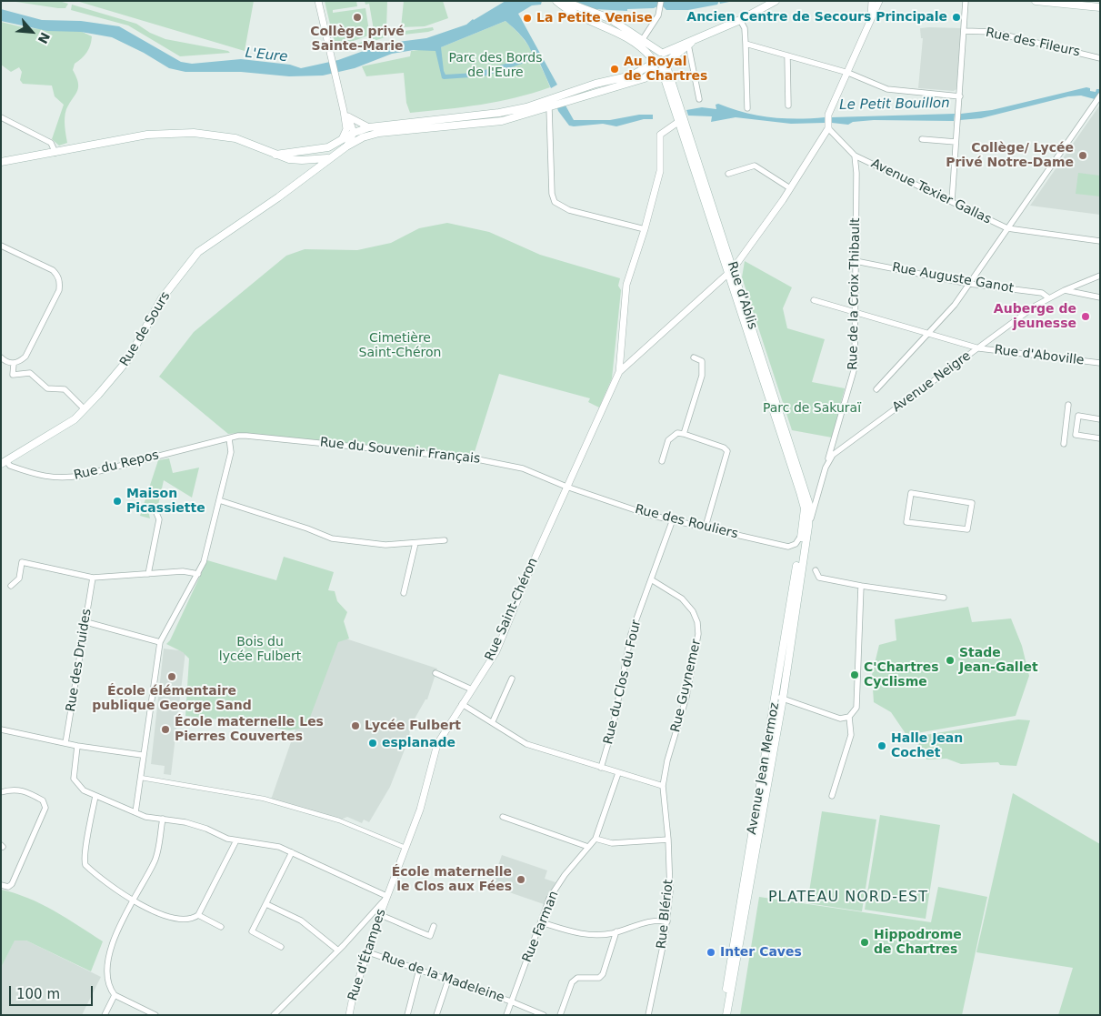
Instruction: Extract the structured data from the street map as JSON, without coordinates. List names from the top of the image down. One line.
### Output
{"streets":{"main road":["Rue d'Ablis","Rue de Sours","Avenue Jean Mermoz"],"street":["Rue des Fileurs","Avenue Texier Gallas","Rue Auguste Ganot","Rue de la Croix Thibault","Rue d'Aboville","Avenue Neigre","Rue du Souvenir Français","Rue du Repos","Rue des Rouliers","Rue Saint-Chéron","Rue des Druides","Rue du Clos du Four","Rue Guynemer","Rue Blériot","Rue Farman","Rue d'Étampes","Rue de la Madeleine"]},"crossings":[["Avenue Texier Gallas","Rue de la Croix Thibault"],["Rue Auguste Ganot","Rue de la Croix Thibault"],["Rue Auguste Ganot","Avenue Neigre"],["Rue de la Croix Thibault","Rue d'Aboville"],["Rue de la Croix Thibault","Avenue Neigre"],["Rue d'Ablis","Rue de Sours"],["Rue d'Ablis","Avenue Neigre"],["Rue d'Ablis","Avenue Jean Mermoz"],["Rue de Sours","Rue du Repos"],["Rue d'Aboville","Avenue Neigre"],["Avenue Neigre","Avenue Jean Mermoz"],["Rue du Souvenir Français","Rue du Repos"],["Rue du Souvenir Français","Rue des Rouliers"],["Rue du Souvenir Français","Rue Saint-Chéron"],["Rue des Rouliers","Rue Saint-Chéron"],["Rue des Rouliers","Rue du Clos du Four"],["Rue des Rouliers","Avenue Jean Mermoz"],["Rue Saint-Chéron","Rue d'Étampes"],["Rue du Clos du Four","Rue Guynemer"],["Rue Guynemer","Rue Blériot"],["Rue Farman","Rue de la Madeleine"],["Rue d'Étampes","Rue de la Madeleine"]],"districts":["PLATEAU NORD-EST"],"water":["L'Eure","Le Petit Bouillon"],"parks":["Parc des Bords de l'Eure","Cimetière Saint-Chéron","Parc de Sakuraï","Bois du lycée Fulbert"],"places":["Collège privé Sainte-Marie","Ancien Centre de Secours Principale","La Petite Venise","Au Royal de Chartres","Collège/ Lycée Privé Notre-Dame","Auberge de jeunesse","Maison Picassiette","Stade Jean-Gallet","C'Chartres Cyclisme","École élémentaire publique George Sand","Lycée Fulbert","École maternelle Les Pierres Couvertes","esplanade","Halle Jean Cochet","École maternelle le Clos aux Fées","Hippodrome de Chartres","Inter Caves"],"scale_bar":"100 m","north":"bottom right"}
